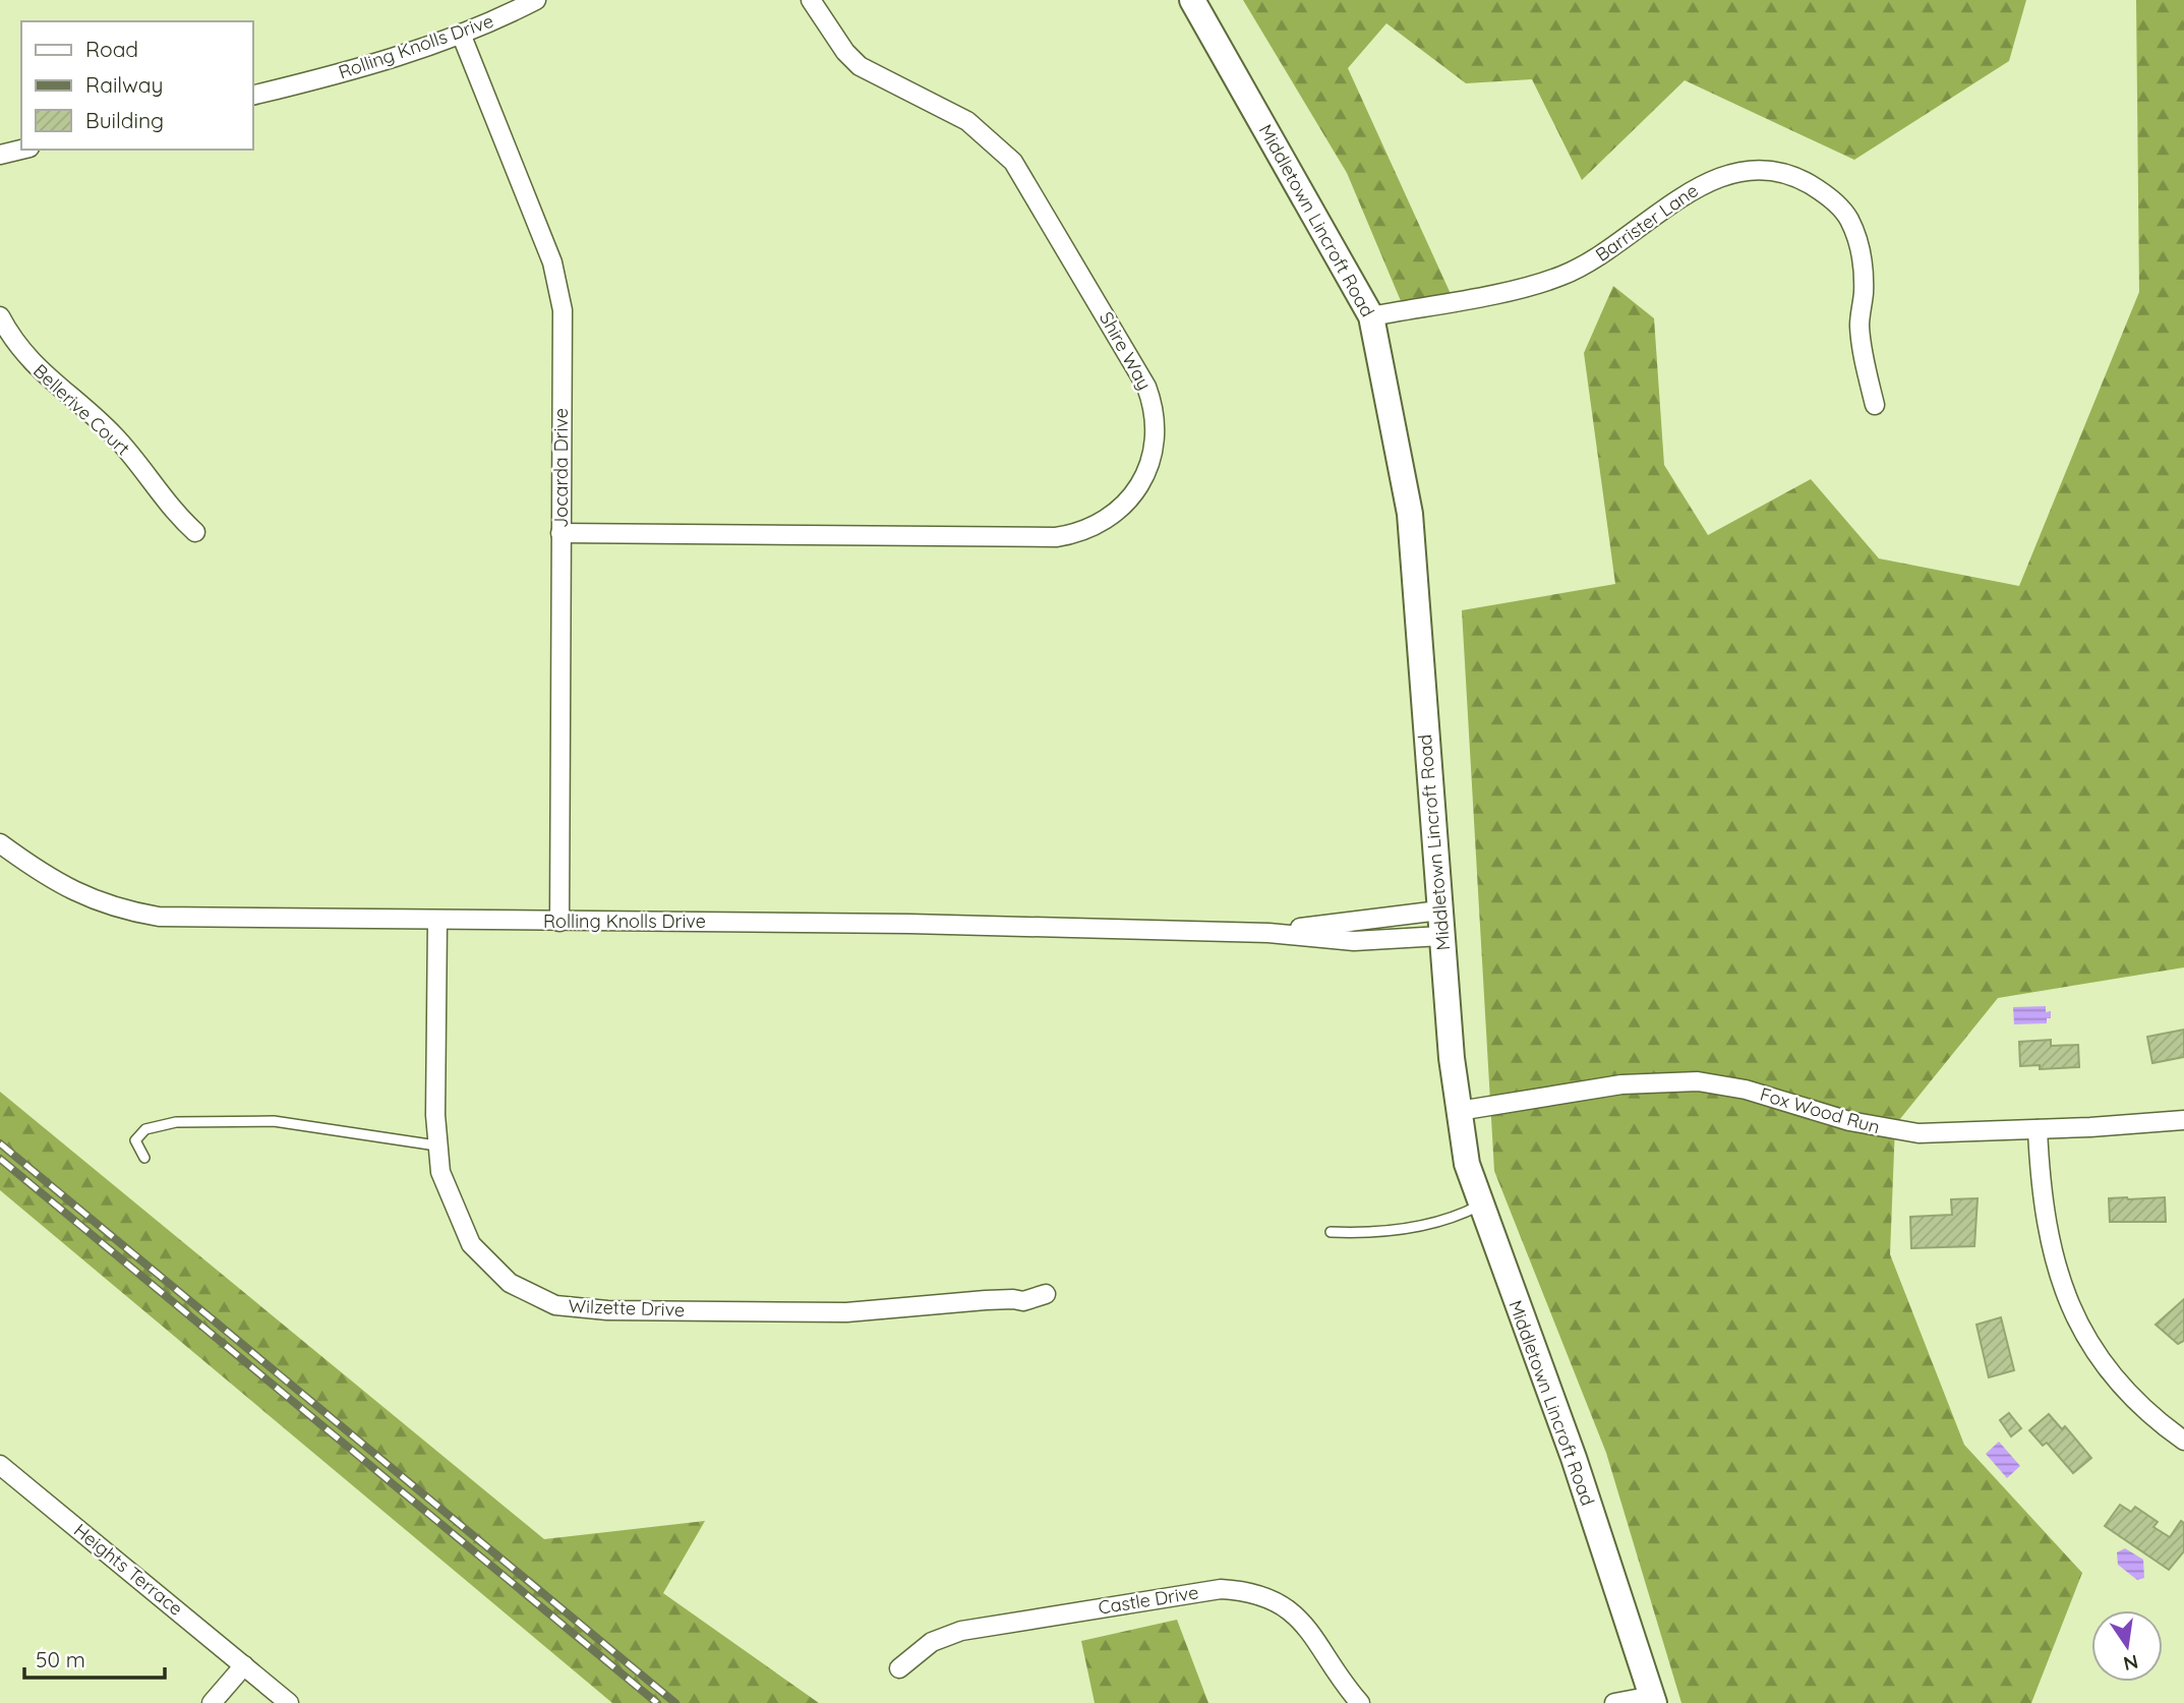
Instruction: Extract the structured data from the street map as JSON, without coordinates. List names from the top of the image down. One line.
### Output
{"streets":{"main road":["Middletown Lincroft Road"],"street":["Rolling Knolls Drive","Barrister Lane","Shire Way","Bellerive Court","Jocarda Drive","Fox Wood Run","Wilzette Drive","Heights Terrace","Castle Drive"]},"crossings":[["Rolling Knolls Drive","Middletown Lincroft Road"],["Rolling Knolls Drive","Jocarda Drive"],["Rolling Knolls Drive","Wilzette Drive"],["Middletown Lincroft Road","Barrister Lane"],["Middletown Lincroft Road","Fox Wood Run"],["Shire Way","Jocarda Drive"]],"legend":["Road","Railway","Building"],"scale_bar":"50 m","north":"bottom"}
